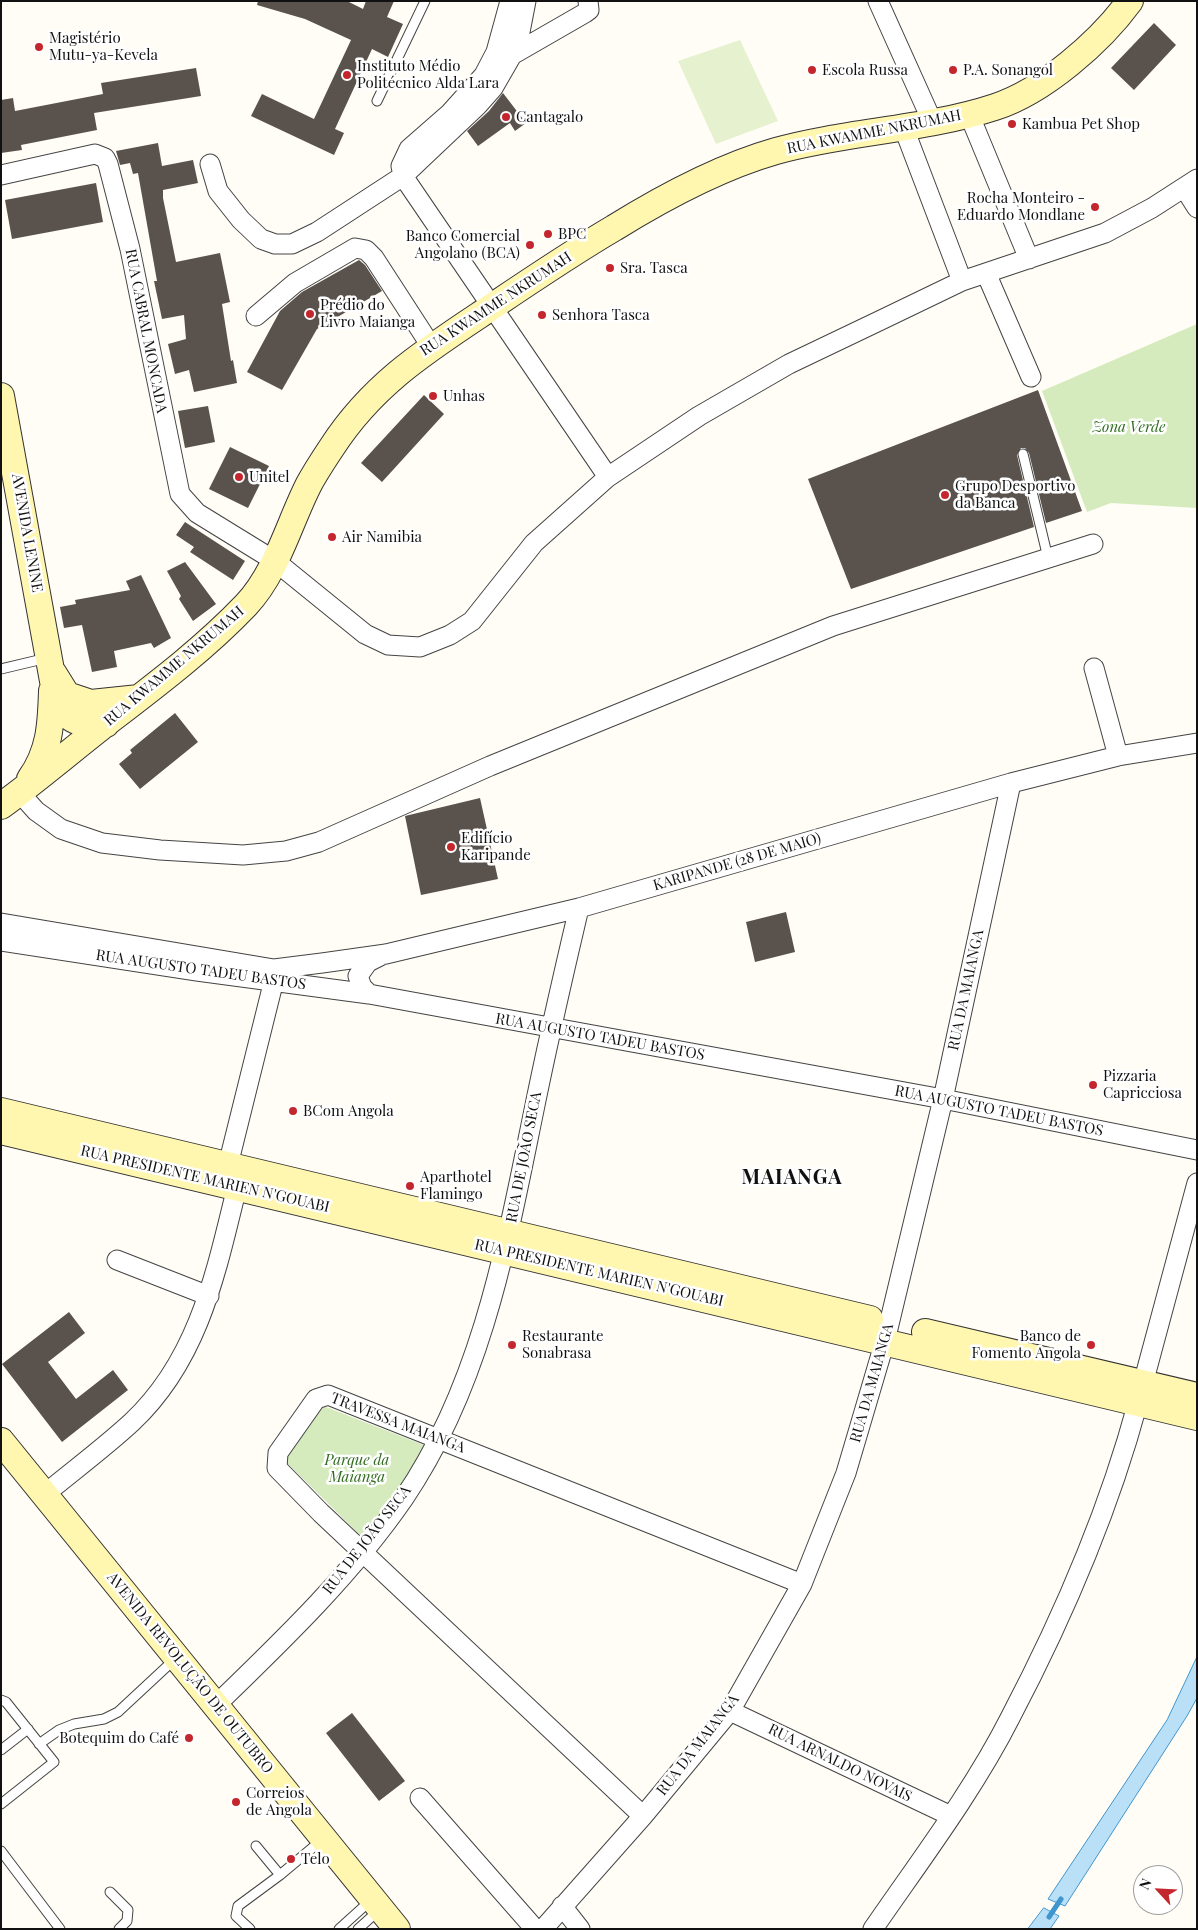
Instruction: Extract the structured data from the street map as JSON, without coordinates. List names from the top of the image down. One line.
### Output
{"streets":{"street":["RUA KWAMME NKRUMAH","RUA CABRAL MONCADA","AVENIDA LENINE","KARIPANDE (28 DE MAIO)","RUA AUGUSTO TADEU BASTOS","RUA DA MAIANGA","RUA DE JOÃO SECA","RUA PRESIDENTE MARIEN N'GOUABI","TRAVESSA MAIANGA","AVENIDA REVOLUÇÃO DE OUTUBRO","RUA ARNALDO NOVAIS"]},"crossings":[["RUA KWAMME NKRUMAH","RUA CABRAL MONCADA"],["RUA KWAMME NKRUMAH","AVENIDA LENINE"],["KARIPANDE (28 DE MAIO)","RUA AUGUSTO TADEU BASTOS"],["KARIPANDE (28 DE MAIO)","RUA DA MAIANGA"],["KARIPANDE (28 DE MAIO)","RUA DE JOÃO SECA"],["RUA AUGUSTO TADEU BASTOS","RUA DA MAIANGA"],["RUA AUGUSTO TADEU BASTOS","RUA DE JOÃO SECA"],["RUA DA MAIANGA","RUA PRESIDENTE MARIEN N'GOUABI"],["RUA DA MAIANGA","TRAVESSA MAIANGA"],["RUA DA MAIANGA","RUA ARNALDO NOVAIS"],["RUA DE JOÃO SECA","RUA PRESIDENTE MARIEN N'GOUABI"],["RUA DE JOÃO SECA","TRAVESSA MAIANGA"],["RUA DE JOÃO SECA","AVENIDA REVOLUÇÃO DE OUTUBRO"]],"districts":["MAIANGA"],"parks":["Zona Verde","Parque da Maianga"],"places":["Magistério Mutu-ya-Kevela","Escola Russa","P.A. Sonangol","Instituto Médio Politécnico Alda Lara","Cantagalo","Kambua Pet Shop","Rocha Monteiro - Eduardo Mondlane","BPC","Banco Comercial Angolano (BCA)","Sra. Tasca","Prédio do Livro Maianga","Senhora Tasca","Unhas","Unitel","Grupo Desportivo da Banca","Air Namibia","Edifício Karipande","Pizzaria Capricciosa","BCom Angola","Aparthotel Flamingo","Restaurante Sonabrasa","Banco de Fomento Angola","Botequim do Café","Correios de Angola","Telo"],"north":"top left"}
